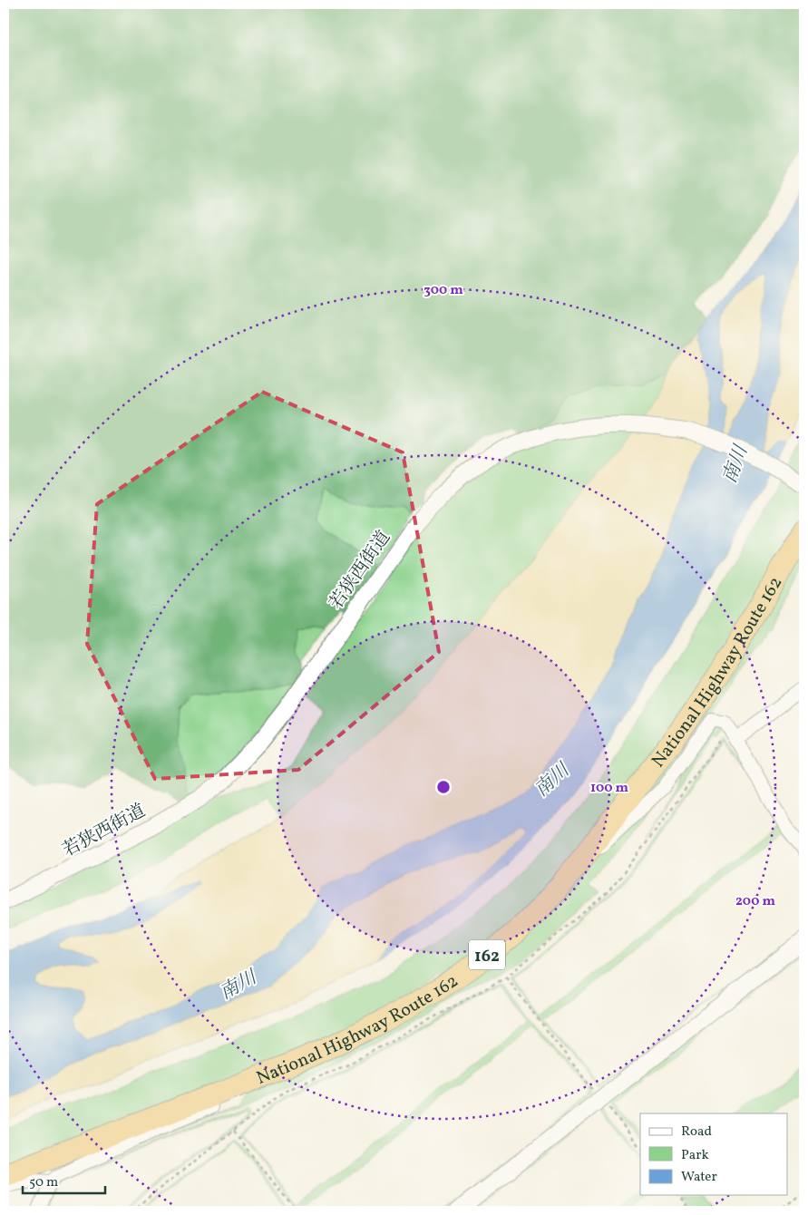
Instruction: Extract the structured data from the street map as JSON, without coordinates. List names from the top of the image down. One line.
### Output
{"streets":{"highway":["National Highway Route 162","162"],"street":["若狭西街道"]},"water":["南川"],"legend":["Road","Park","Water"],"scale_bar":"50 m","rings":["300 m","100 m","200 m"]}
